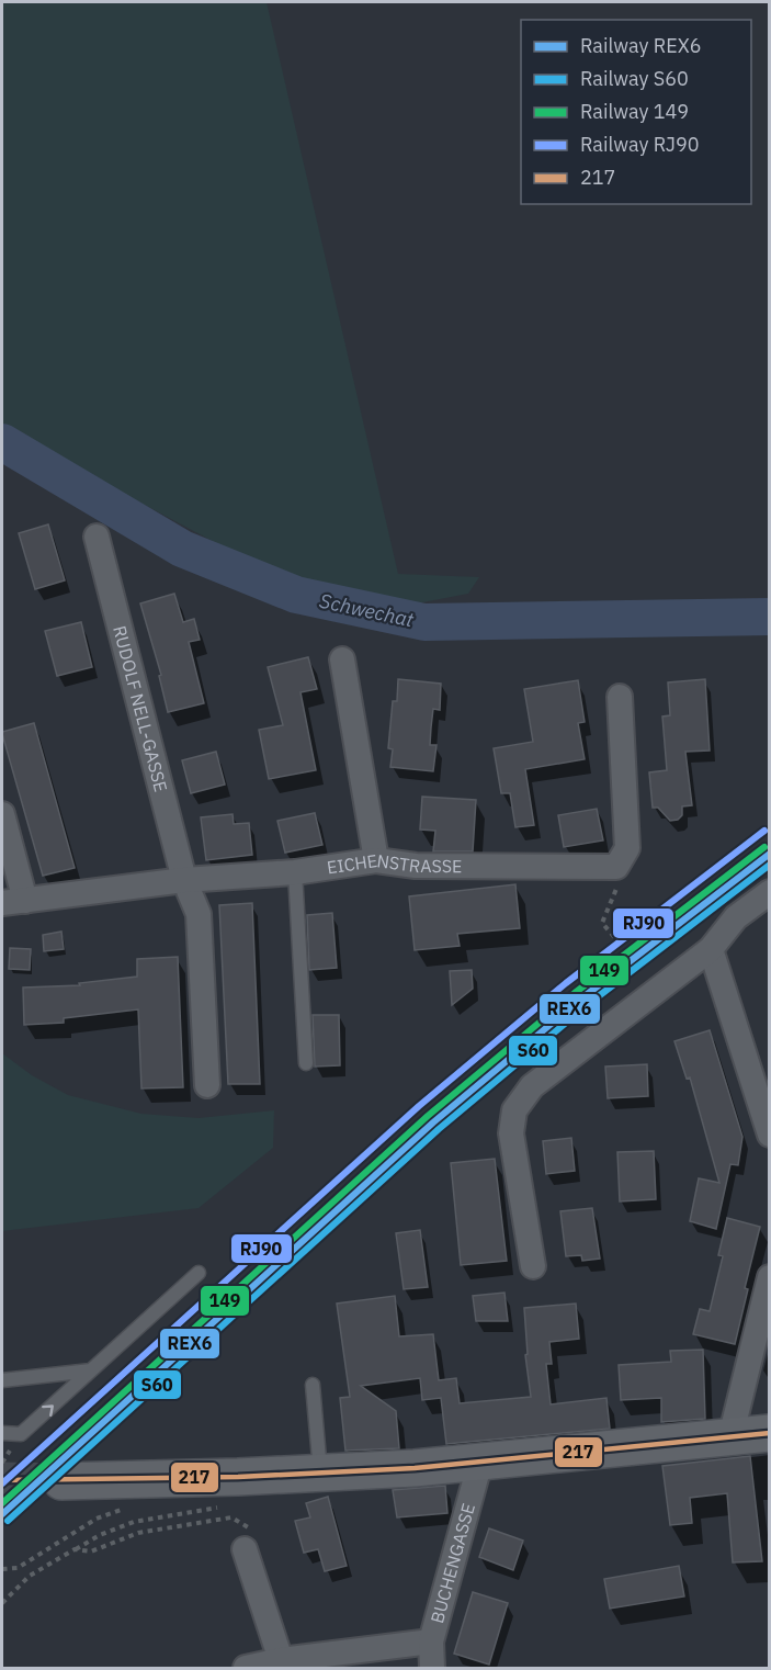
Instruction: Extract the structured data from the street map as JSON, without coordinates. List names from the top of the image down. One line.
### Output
{"streets":{"street":["RUDOLF NELL-GASSE","EICHENSTRASSE","BUCHENGASSE"]},"crossings":[["RUDOLF NELL-GASSE","EICHENSTRASSE"]],"water":["Schwechat"],"lines":["rail line RJ90","rail line 149","rail line REX6","rail line S60","transit line 217"],"legend":["Railway REX6","Railway S60","Railway 149","Railway RJ90","217"]}
